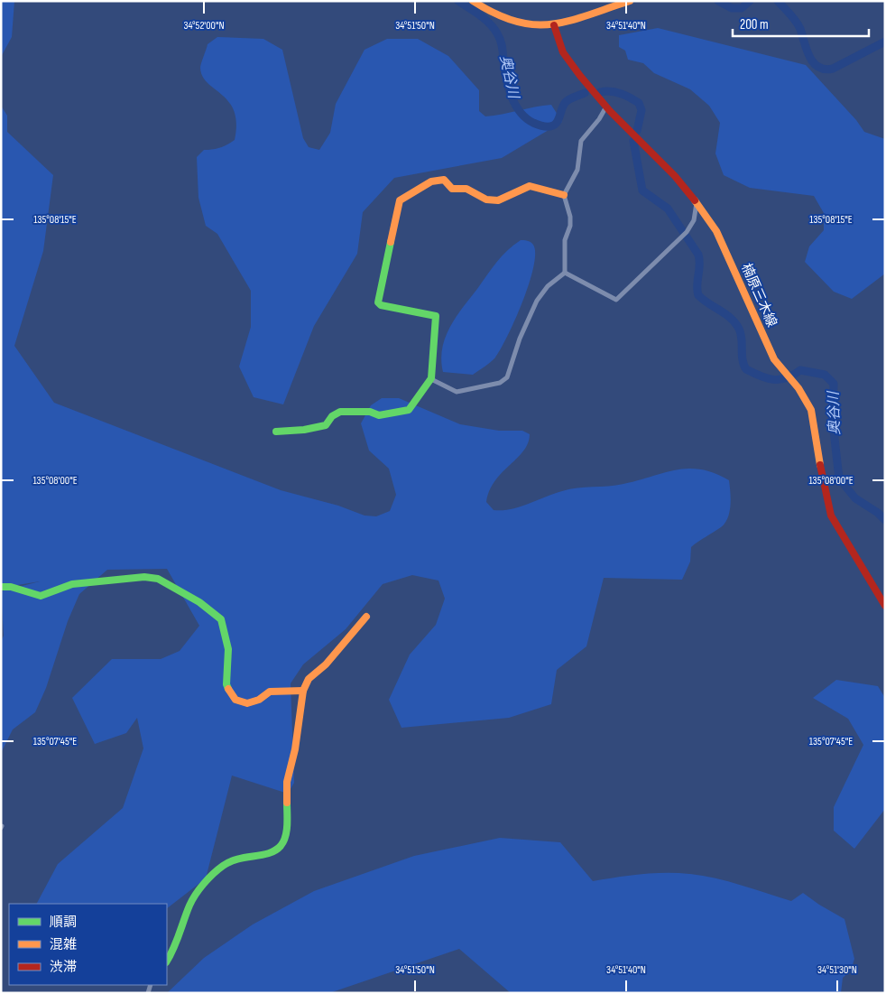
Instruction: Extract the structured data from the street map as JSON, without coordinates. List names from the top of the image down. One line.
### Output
{"streets":{"street":["楠原三木線"]},"water":["奥谷川"],"legend":["順調","混雑","渋滞"],"scale_bar":"200 m","coordinates":["34°52'00\"N","34°51'50\"N","34°51'40\"N","135°08'15\"E","135°08'00\"E","135°07'45\"E","34°51'30\"N"]}
